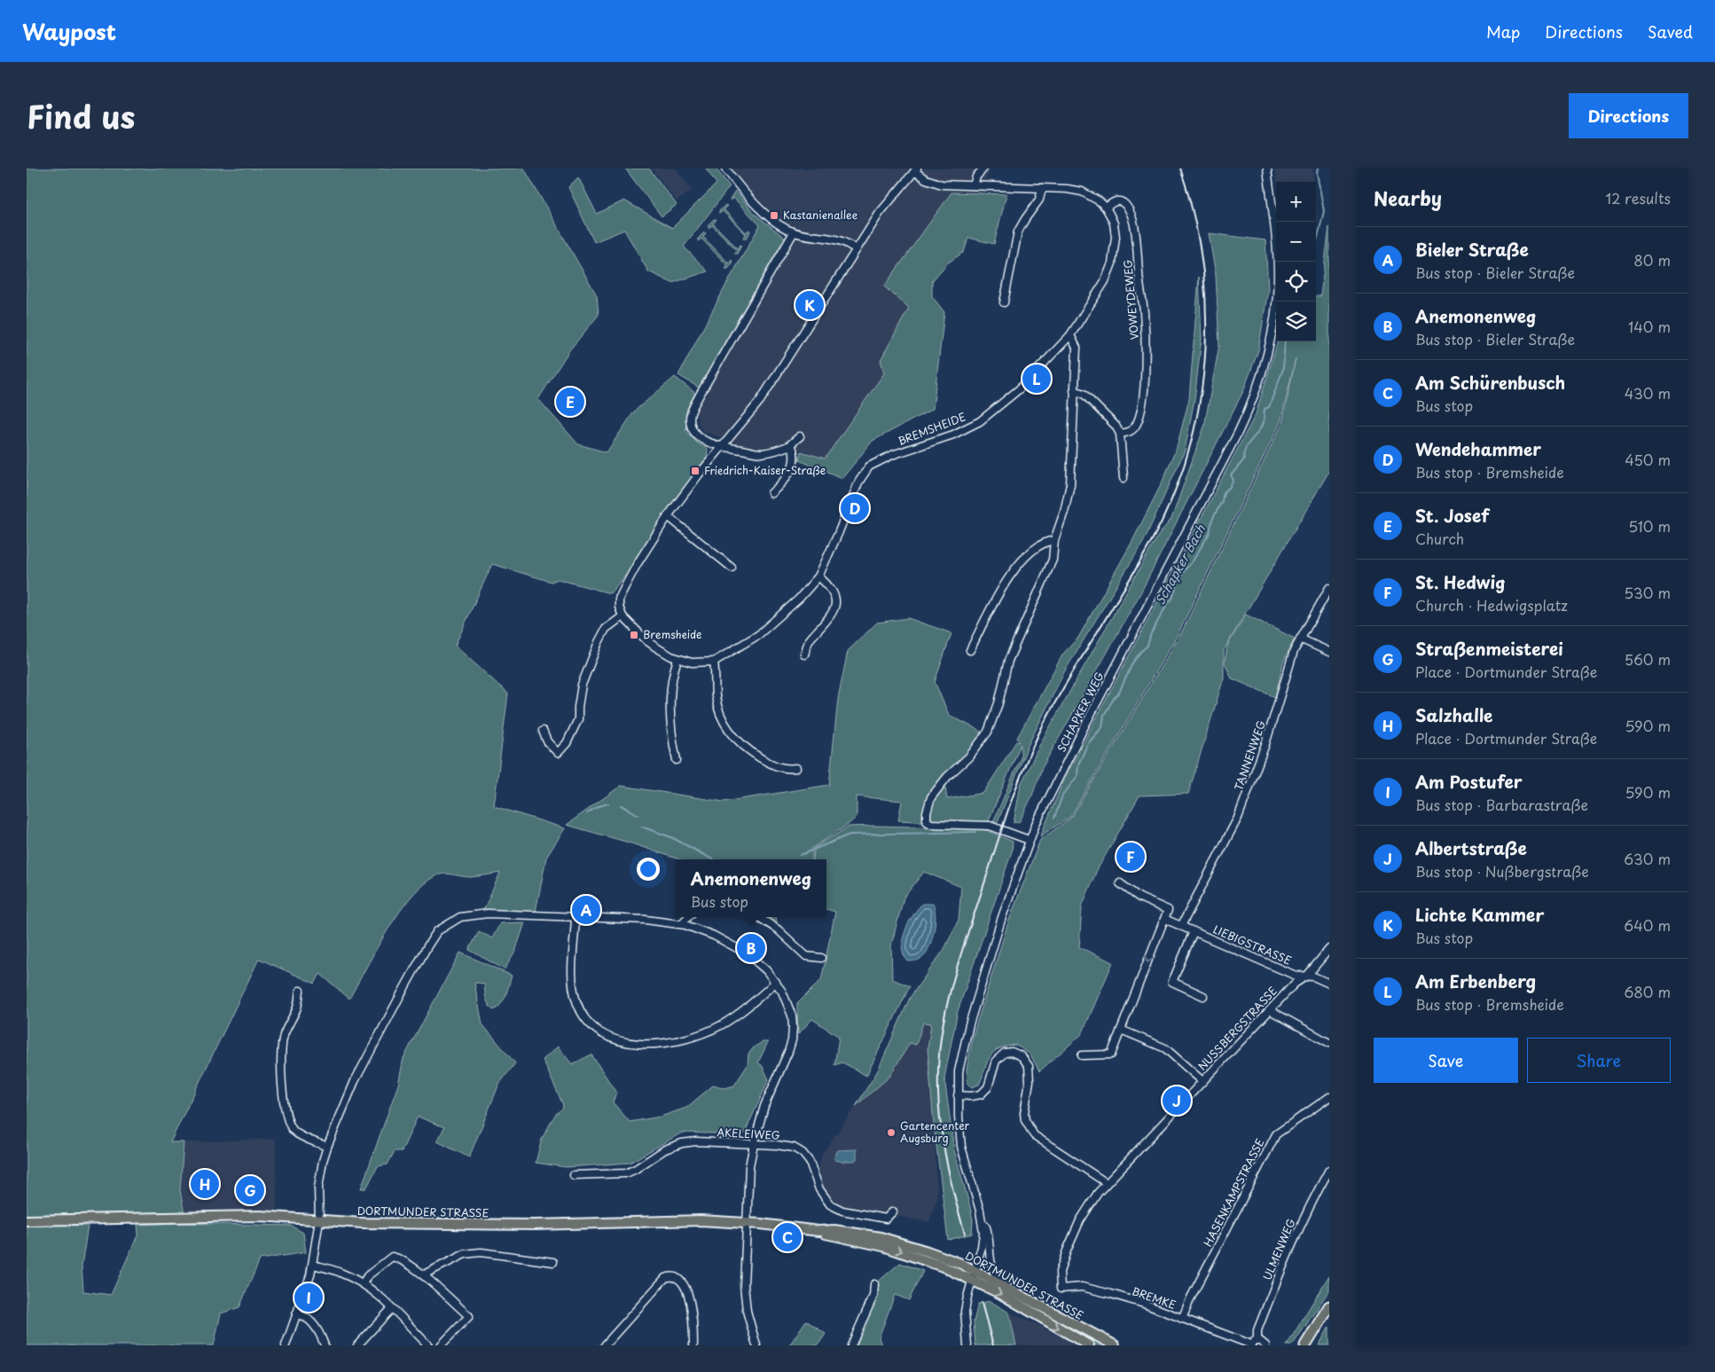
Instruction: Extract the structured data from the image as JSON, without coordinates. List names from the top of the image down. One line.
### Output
{"streets":{"main road":["DORTMUNDER STRASSE"],"street":["VOWEYDEWEG","BREMSHEIDE","SCHAPKER WEG","TANNENWEG","LIEBIGSTRASSE","NUSSBERGSTRASSE","AKELEIWEG","HASENKAMPSTRASSE","ULMENWEG","BREMKE"]},"crossings":[["VOWEYDEWEG","BREMSHEIDE"],["SCHAPKER WEG","DORTMUNDER STRASSE"],["TANNENWEG","LIEBIGSTRASSE"],["LIEBIGSTRASSE","NUSSBERGSTRASSE"],["NUSSBERGSTRASSE","BREMKE"],["HASENKAMPSTRASSE","BREMKE"],["ULMENWEG","BREMKE"]],"water":["Schapker Bach"],"places":{"transit":["Kastanienallee","Friedrich-Kaiser-Straße","Bremsheide"],"other":["Gartencenter Augsburg"]},"page":{"header":"Waypost","nav":["Map","Directions","Saved"],"title":"Find us","buttons":["Directions",["Save","Share"]],"heading":["Nearby","12 results"],"map_buttons":["+","−"],"list":[{"mark":"A","name":"Bieler Straße","note":"Bus stop · Bieler Straße","value":"80 m"},{"mark":"B","name":"Anemonenweg","note":"Bus stop · Bieler Straße","value":"140 m"},{"mark":"C","name":"Am Schürenbusch","note":"Bus stop","value":"430 m"},{"mark":"D","name":"Wendehammer","note":"Bus stop · Bremsheide","value":"450 m"},{"mark":"E","name":"St. Josef","note":"Church","value":"510 m"},{"mark":"F","name":"St. Hedwig","note":"Church · Hedwigsplatz","value":"530 m"},{"mark":"G","name":"Straßenmeisterei","note":"Place · Dortmunder Straße","value":"560 m"},{"mark":"H","name":"Salzhalle","note":"Place · Dortmunder Straße","value":"590 m"},{"mark":"I","name":"Am Postufer","note":"Bus stop · Barbarastraße","value":"590 m"},{"mark":"J","name":"Albertstraße","note":"Bus stop · Nußbergstraße","value":"630 m"},{"mark":"K","name":"Lichte Kammer","note":"Bus stop","value":"640 m"},{"mark":"L","name":"Am Erbenberg","note":"Bus stop · Bremsheide","value":"680 m"}],"pins":["K","L","E","D","F","A","B","J","H","G","C","I"],"popup":["Anemonenweg","Bus stop"]}}
